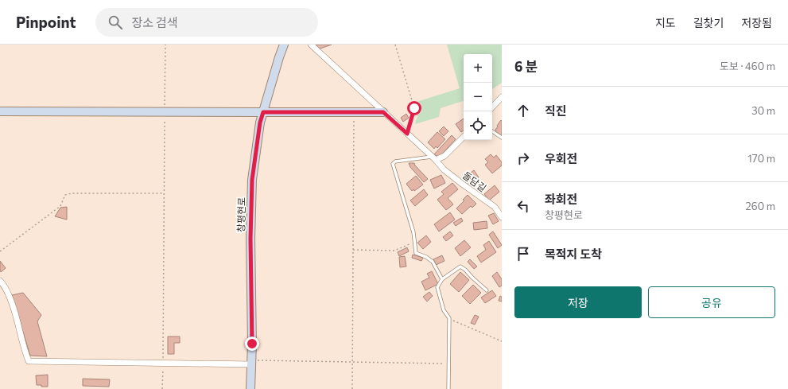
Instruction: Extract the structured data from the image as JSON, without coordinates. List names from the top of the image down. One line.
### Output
{"streets":{"street":["돌담길","창평현로"]},"page":{"header":"Pinpoint","search":"장소 검색","nav":["지도","길찾기","저장됨"],"heading":["6 분","도보 · 460 m"],"map_buttons":["+","−"],"list":[["직진","30 m"],["우회전","170 m"],["좌회전","창평현로","260 m"],"목적지 도착"],"buttons":["저장","공유"]}}
